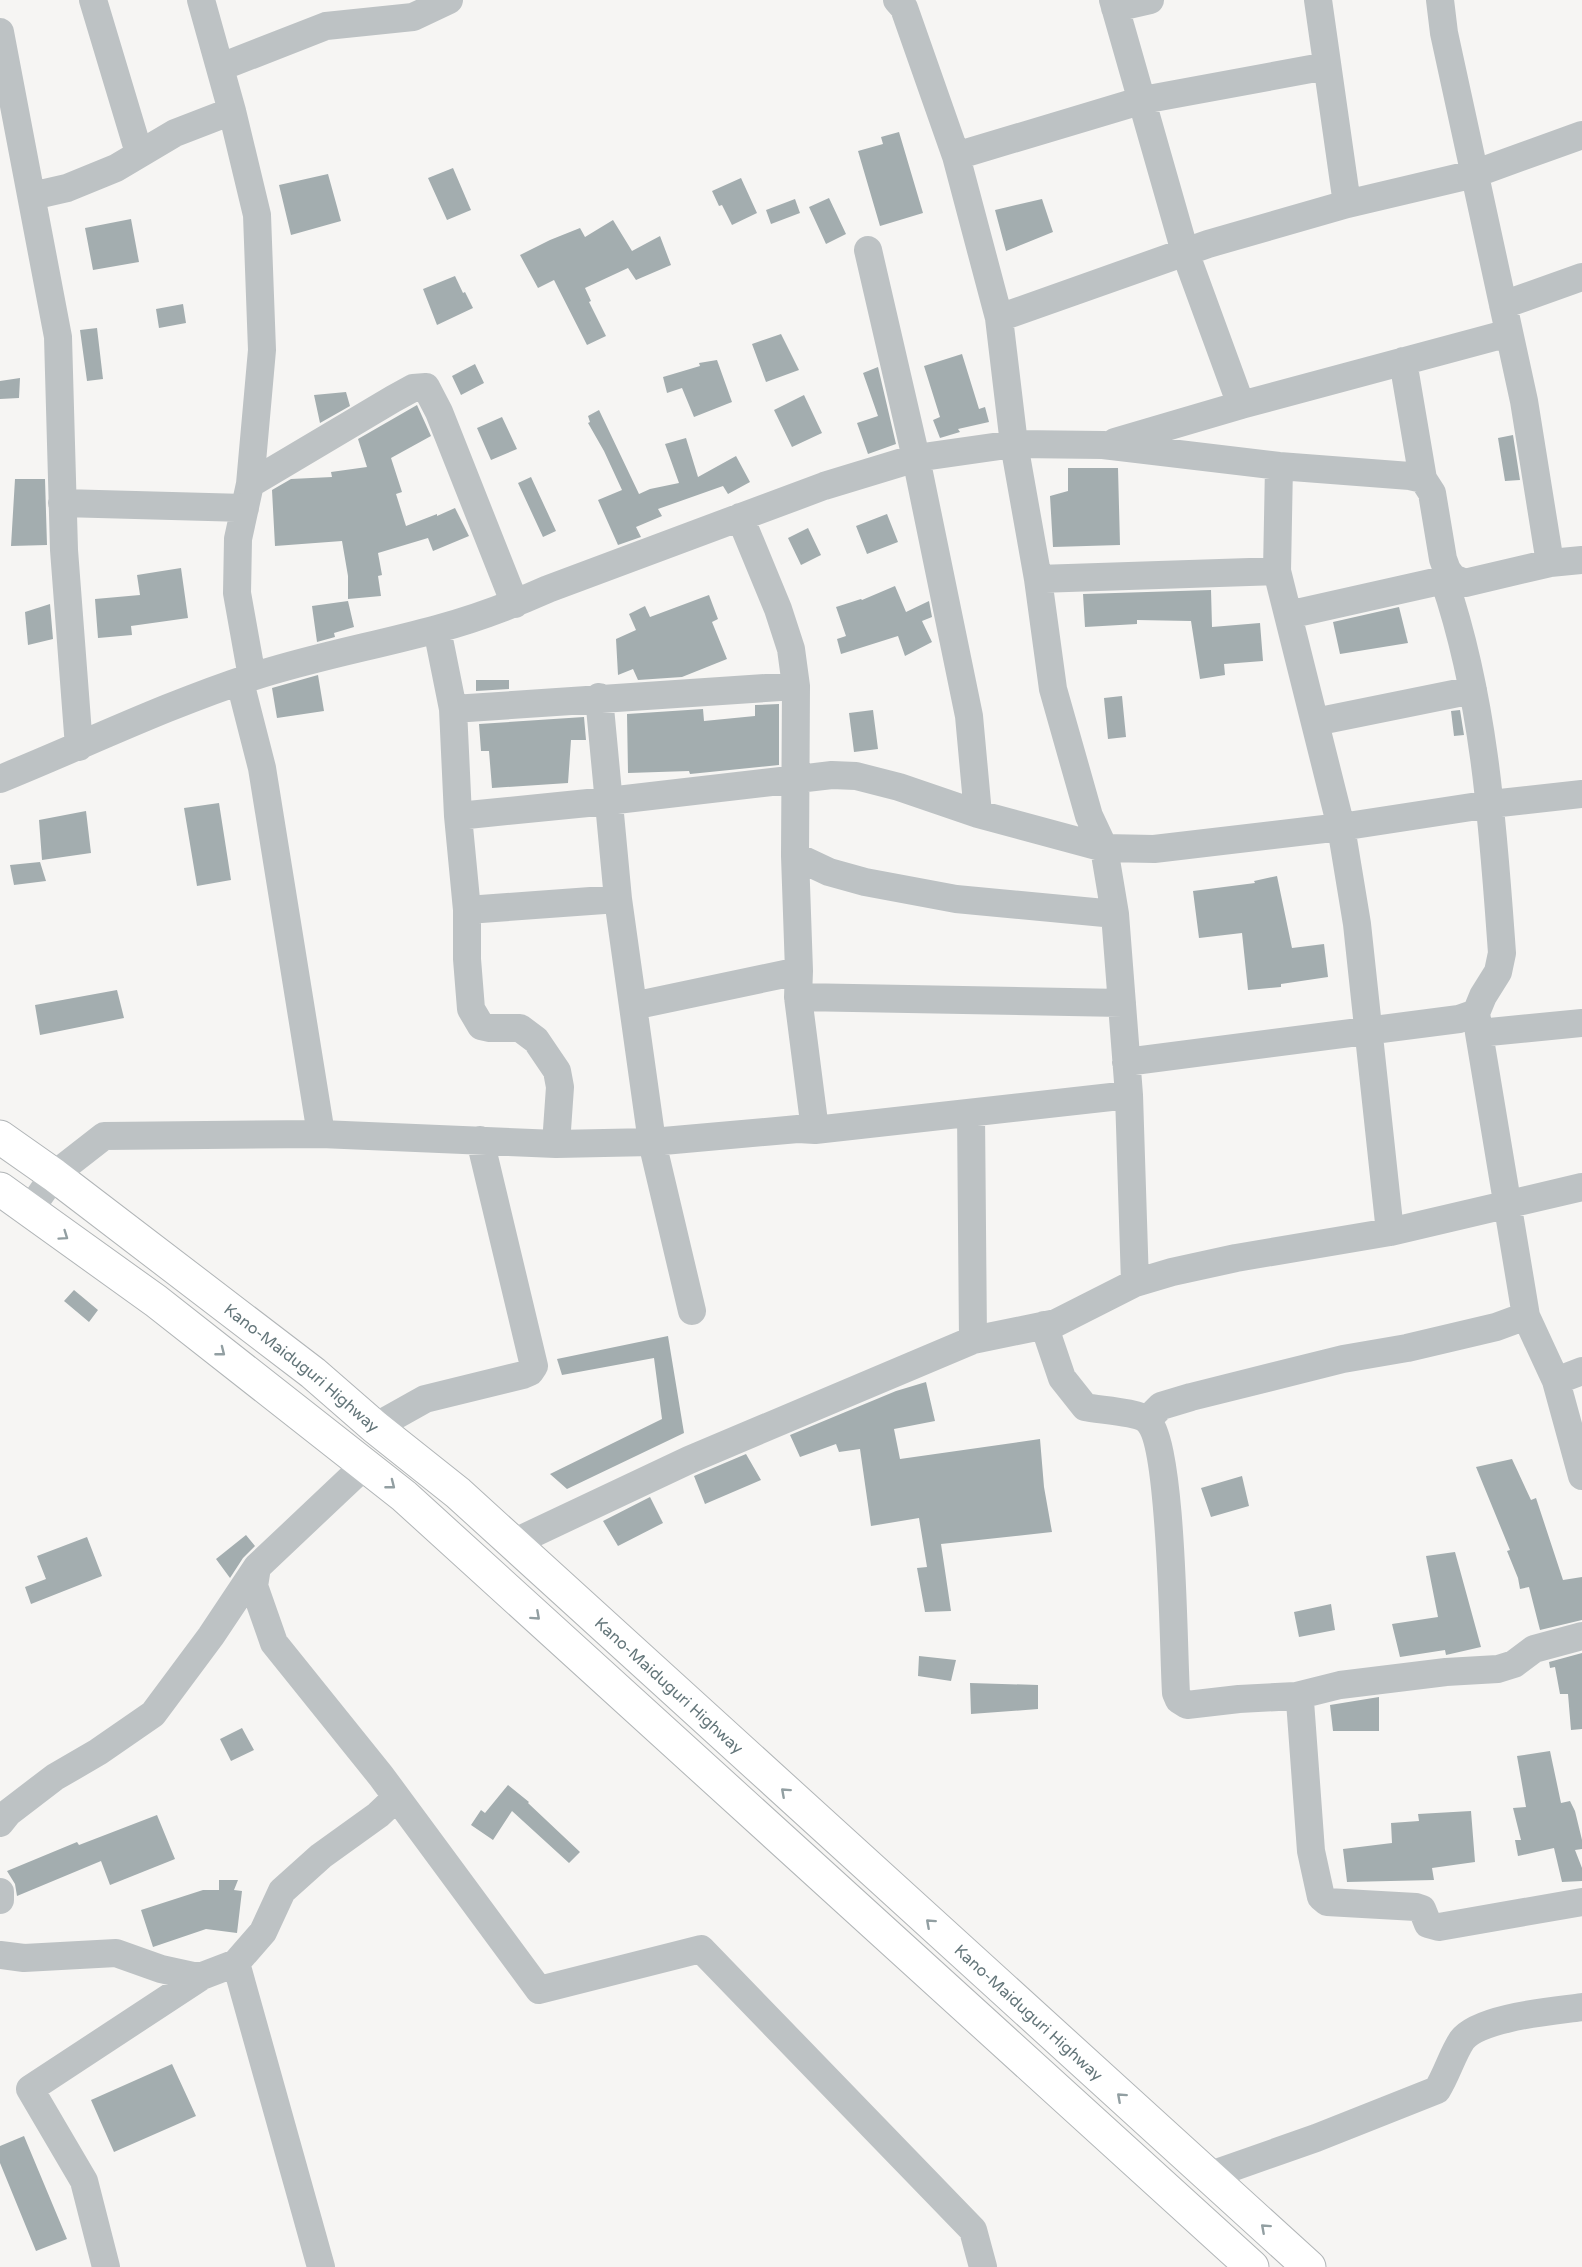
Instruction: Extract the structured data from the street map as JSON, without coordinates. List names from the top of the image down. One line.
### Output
{"streets":{"highway":["Kano-Maiduguri Highway"]}}
